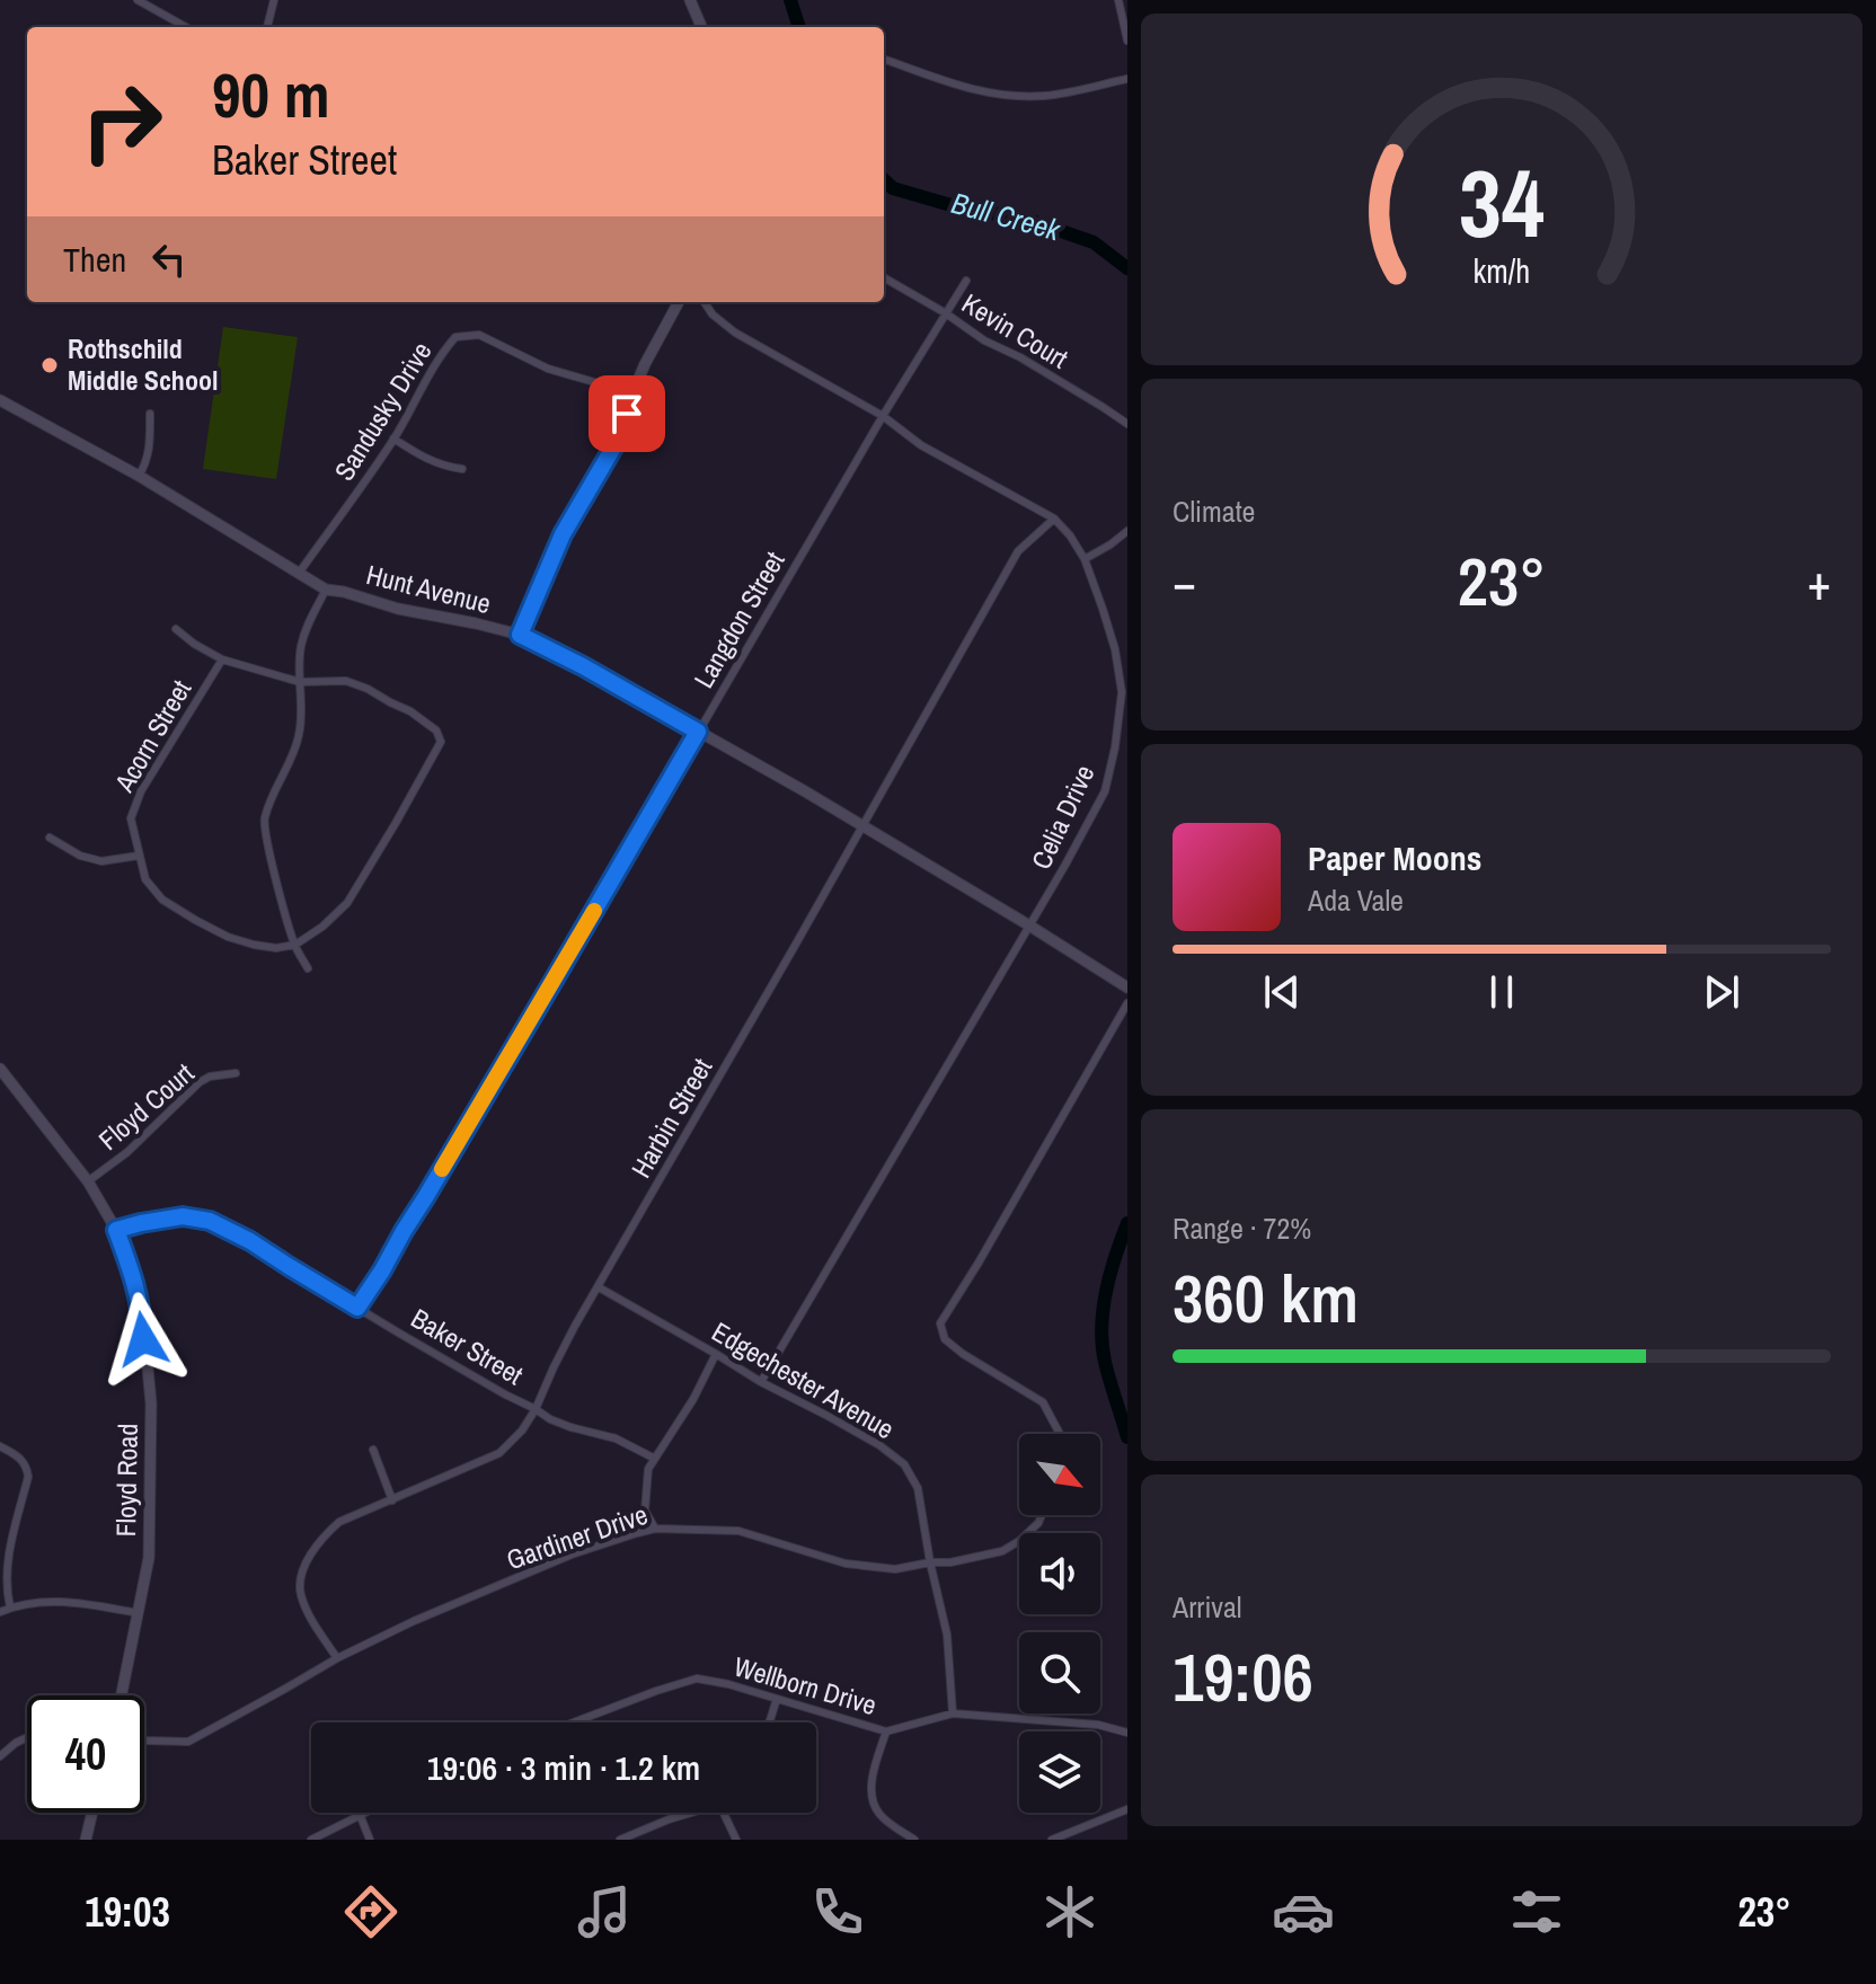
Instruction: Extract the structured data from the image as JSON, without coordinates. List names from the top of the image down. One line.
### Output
{"streets":{"street":["Kevin Court","Sandusky Drive","Hunt Avenue","Langdon Street","Acorn Street","Celia Drive","Floyd Court","Harbin Street","Baker Street","Edgechester Avenue","Floyd Road","Gardiner Drive","Wellborn Drive"]},"crossings":[["Kevin Court","Langdon Street"],["Sandusky Drive","Hunt Avenue"],["Hunt Avenue","Langdon Street"],["Hunt Avenue","Celia Drive"],["Hunt Avenue","Harbin Street"],["Langdon Street","Celia Drive"],["Langdon Street","Baker Street"],["Celia Drive","Harbin Street"],["Celia Drive","Edgechester Avenue"],["Floyd Court","Floyd Road"],["Harbin Street","Baker Street"],["Harbin Street","Edgechester Avenue"],["Harbin Street","Gardiner Drive"],["Baker Street","Floyd Road"],["Edgechester Avenue","Gardiner Drive"],["Edgechester Avenue","Wellborn Drive"]],"water":["Bull Creek"],"places":["Rothschild Middle School"],"north":"bottom right","page":{"turn":["90 m","Baker Street"],"then":"Then","tile":["Climate",["Range · 72%","360 km"],["Arrival","19:06"]],"heat":["−","23°","+"],"song":["Paper Moons","Ada Vale"],"limit":"40","trip":"19:06 · 3 min · 1.2 km","tabs":["19:03","23°"],"gauge":["34","km/h"]}}
